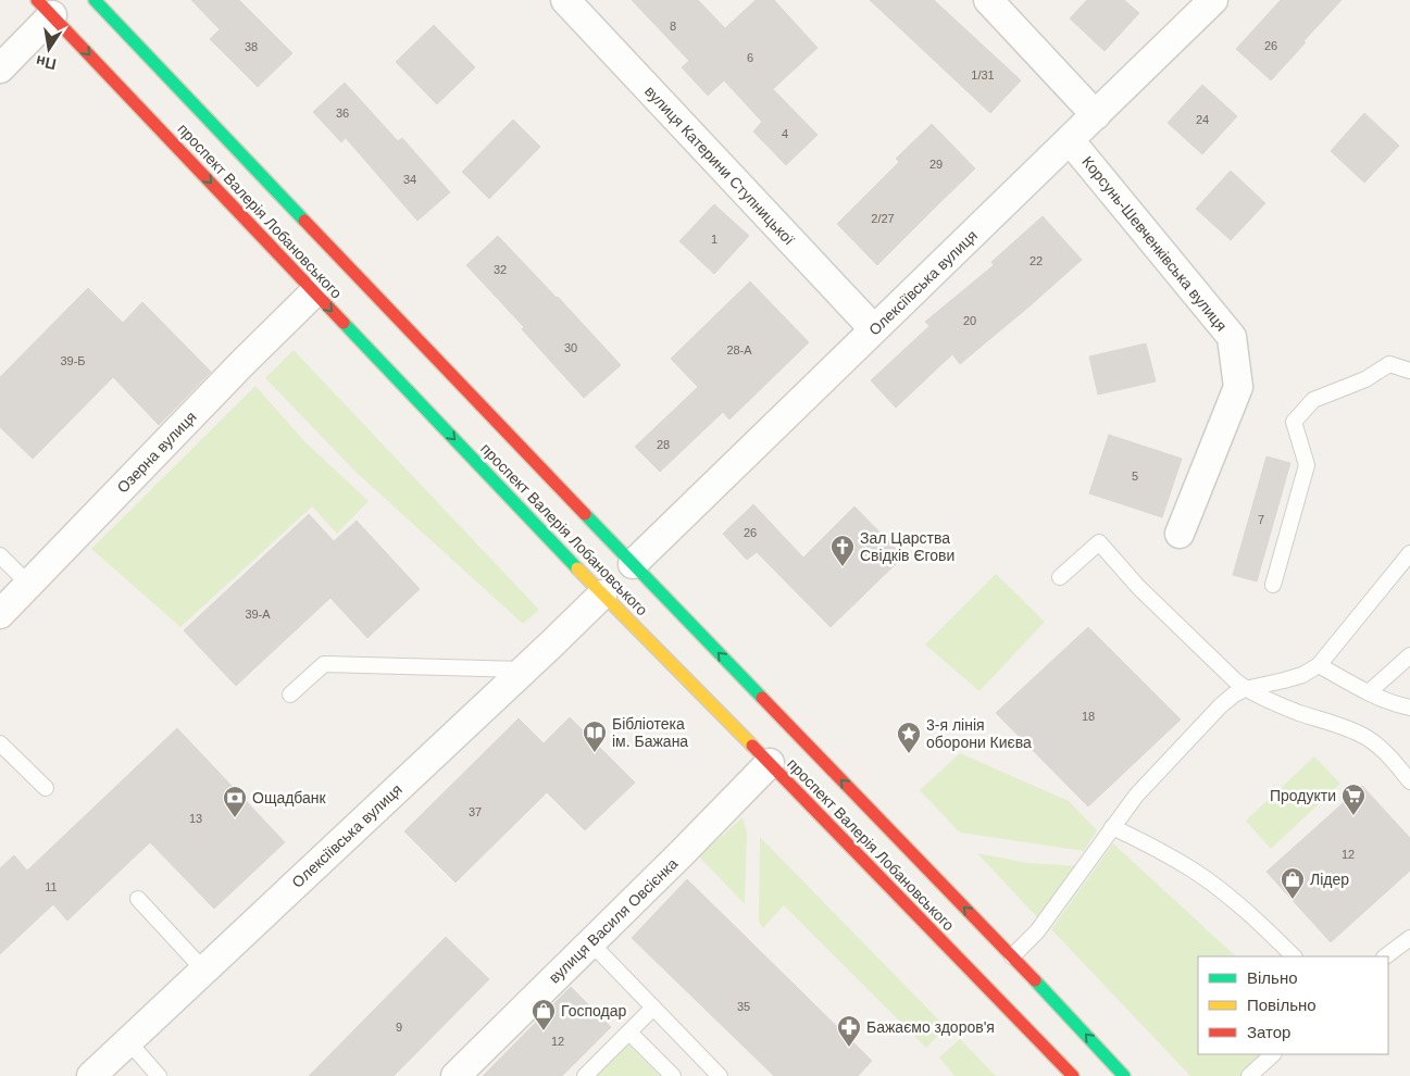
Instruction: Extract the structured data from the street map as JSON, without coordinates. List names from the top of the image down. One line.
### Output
{"streets":{"main road":["проспект Валерія Лобановського"],"street":["вулиця Катерини Ступницької","Корсунь-Шевченківська вулиця","Олексіївська вулиця","Озерна вулиця","вулиця Василя Овсієнка"]},"crossings":[["вулиця Катерини Ступницької","Олексіївська вулиця"],["проспект Валерія Лобановського","Олексіївська вулиця"],["проспект Валерія Лобановського","Озерна вулиця"],["проспект Валерія Лобановського","вулиця Василя Овсієнка"],["Корсунь-Шевченківська вулиця","Олексіївська вулиця"]],"places":{"church":["Зал Царства Свідків Єгови"],"library":["Бібліотека ім. Бажана"],"place":["3-я лінія оборони Києва"],"supermarket":["Продукти"],"bank":["Ощадбанк"],"shop":["Лідер","Господар"],"pharmacy":["Бажаємо здоров'я"]},"house_numbers":["8","26","38","6","1/31","36","24","4","29","34","2/27","1","22","32","20","30","28-А","39-Б","28","5","7","26","39-А","18","37","13","12","11","35","9","12"],"legend":["Вільно","Повільно","Затор"],"north":"bottom"}
